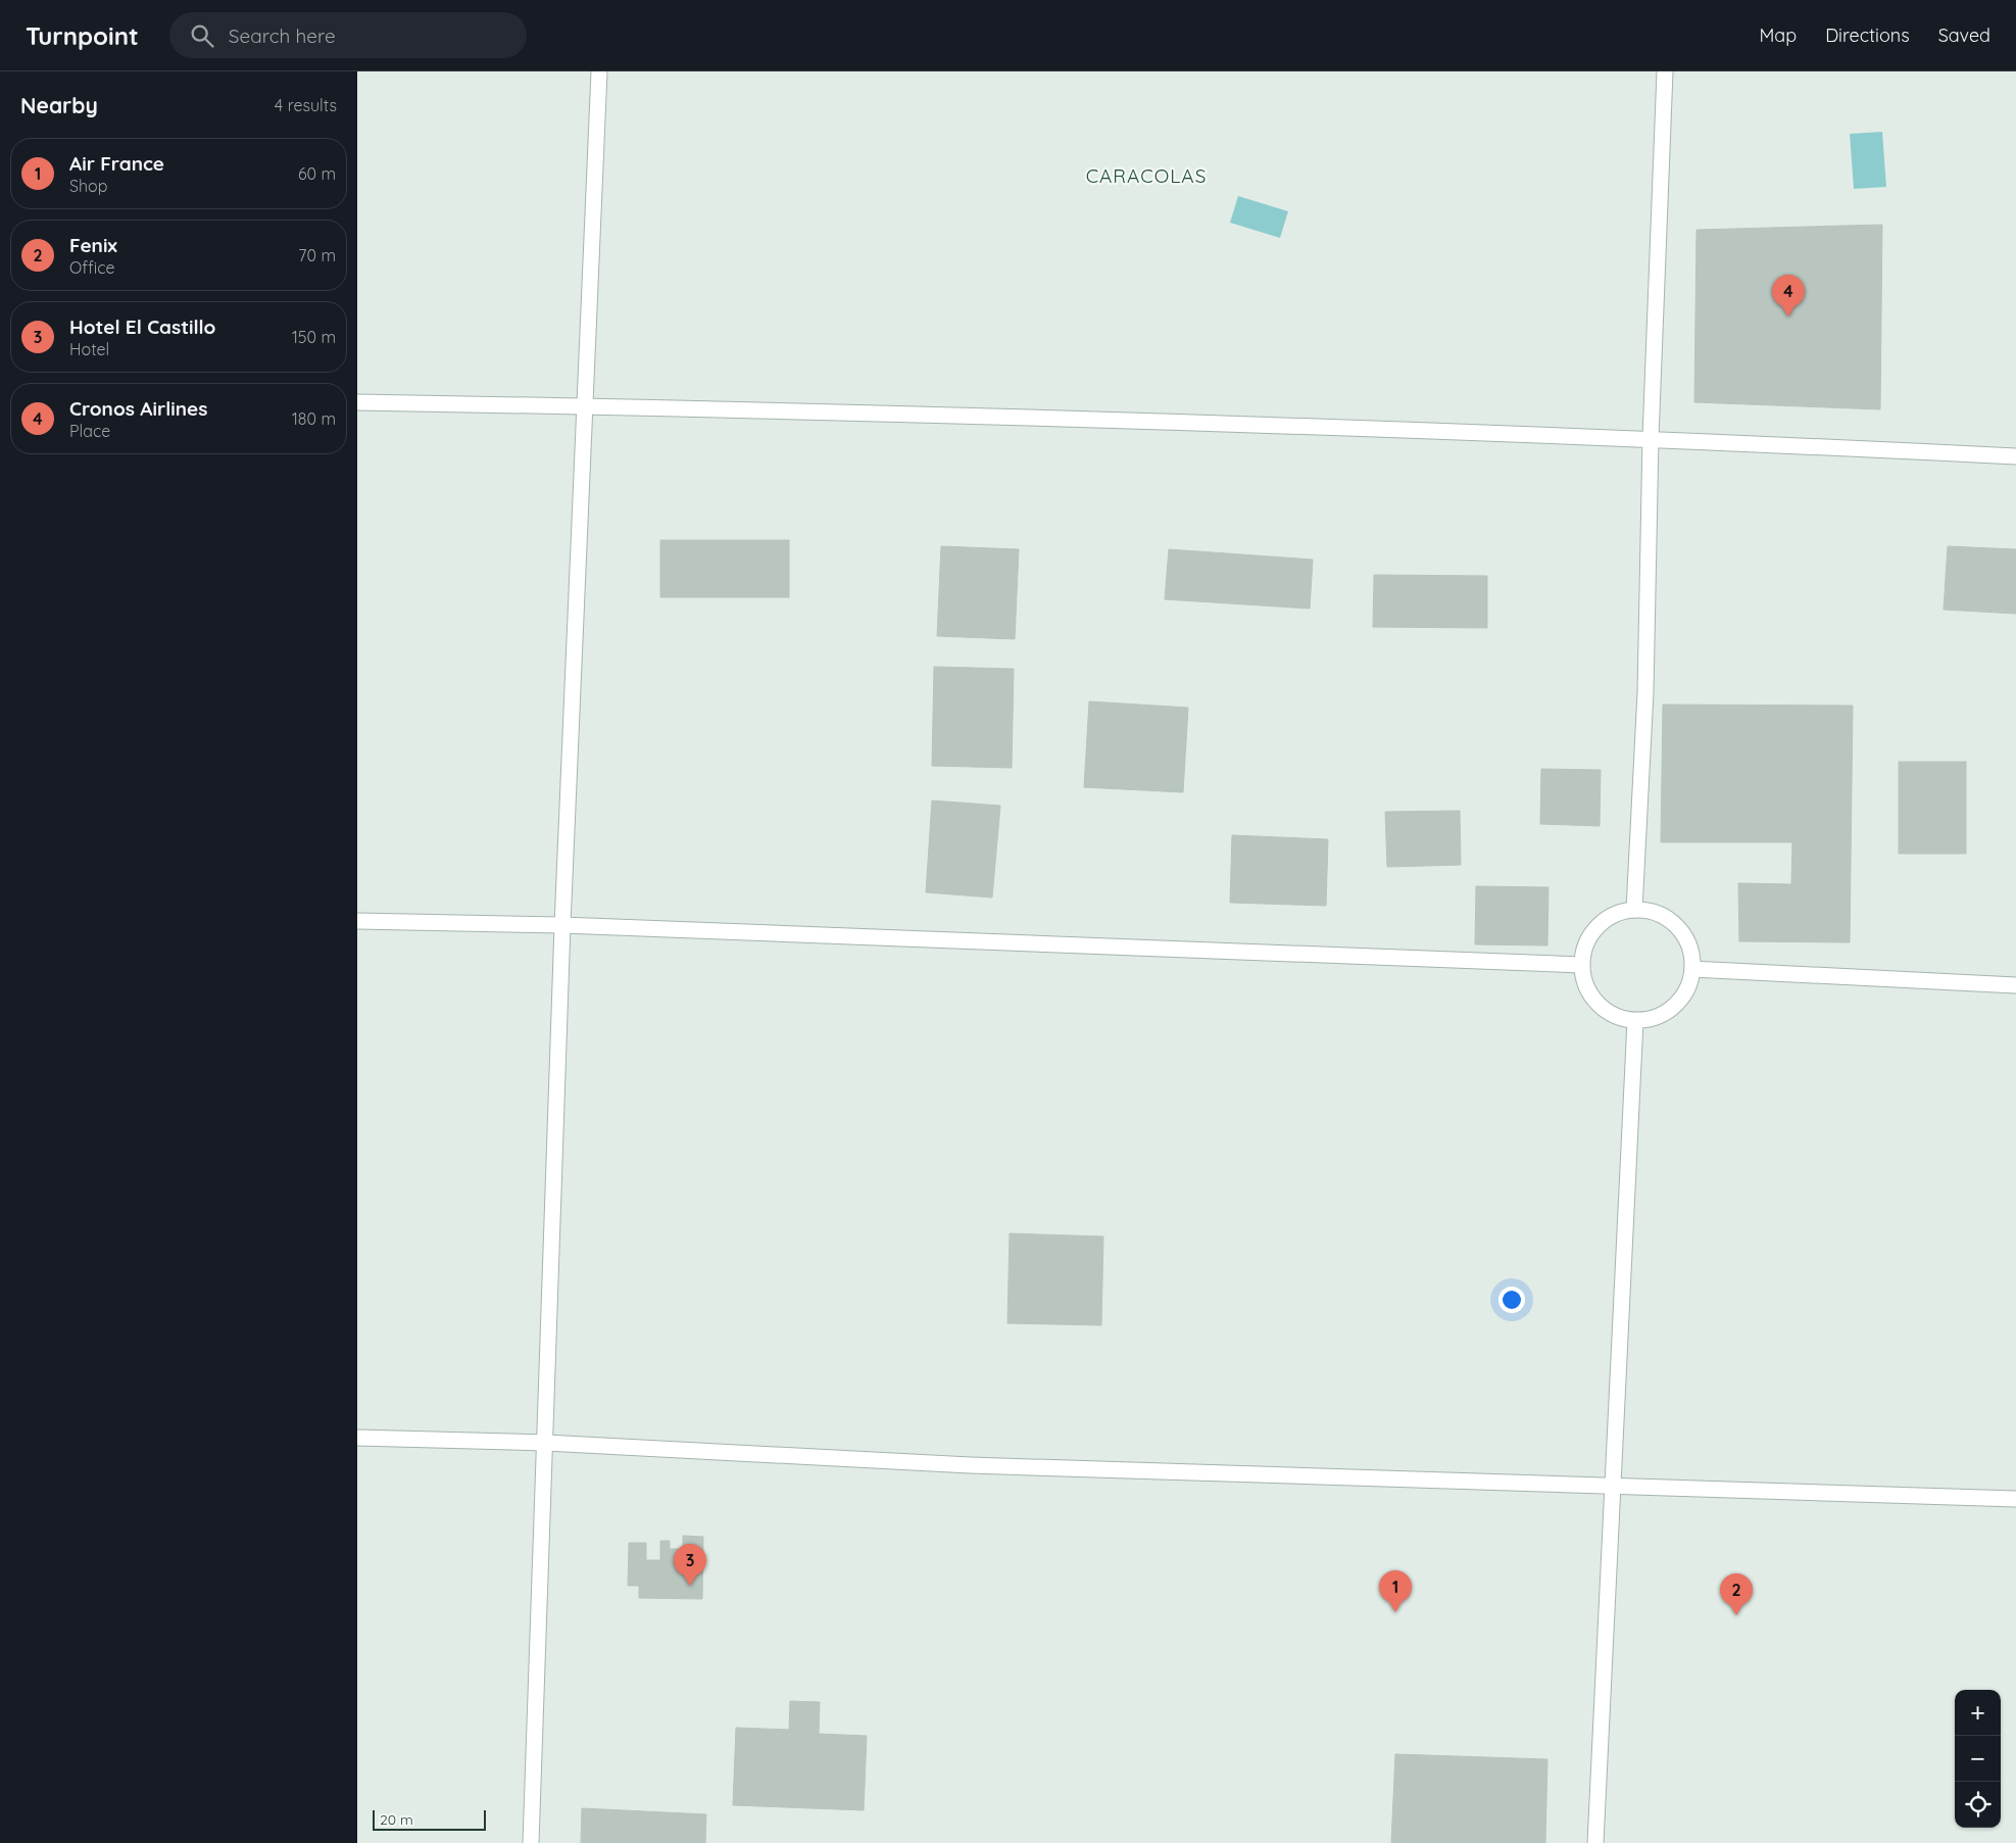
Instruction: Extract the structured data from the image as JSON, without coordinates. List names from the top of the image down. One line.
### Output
{"districts":["CARACOLAS"],"scale_bar":"20 m","page":{"header":"Turnpoint","search":"Search here","nav":["Map","Directions","Saved"],"heading":["Nearby","4 results"],"list":[{"mark":"1","name":"Air France","note":"Shop","value":"60 m"},{"mark":"2","name":"Fenix","note":"Office","value":"70 m"},{"mark":"3","name":"Hotel El Castillo","note":"Hotel","value":"150 m"},{"mark":"4","name":"Cronos Airlines","note":"Place","value":"180 m"}],"pins":["4","3","1","2"],"map_buttons":["+","−"],"scale":"20 m"}}
